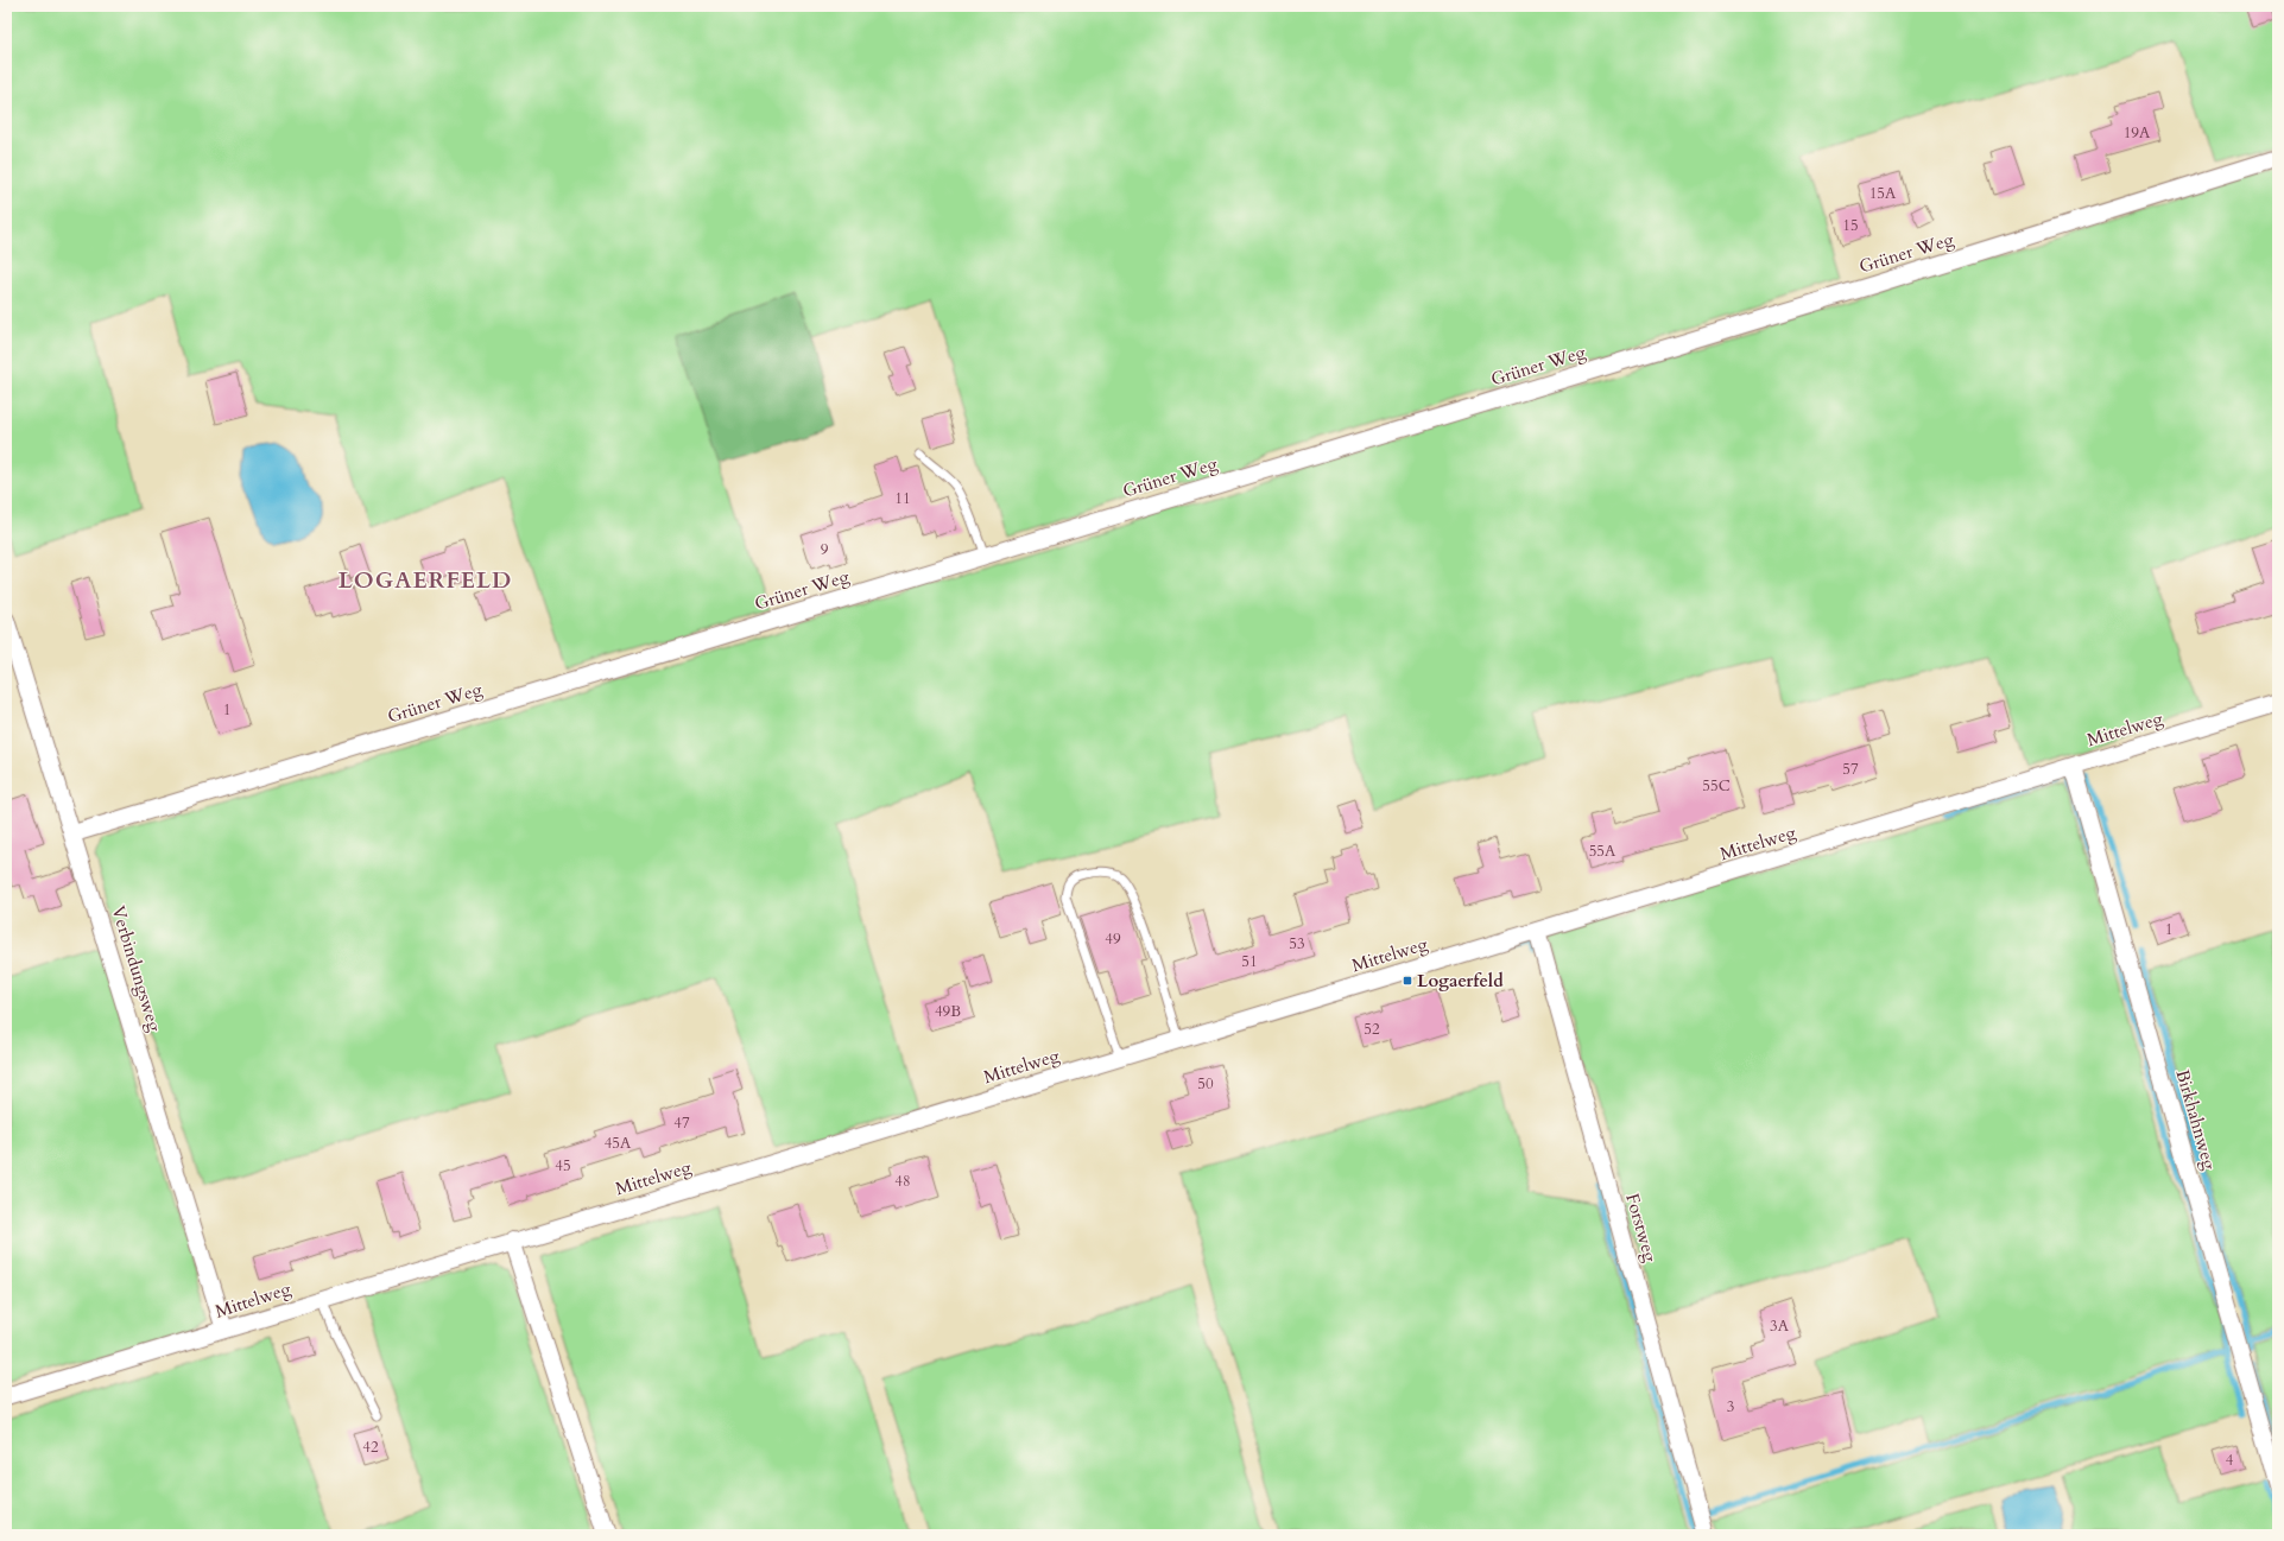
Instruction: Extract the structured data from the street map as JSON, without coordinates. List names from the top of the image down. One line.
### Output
{"streets":{"street":["Grüner Weg","Mittelweg","Verbindungsweg","Birkhahnweg","Forstweg"]},"crossings":[["Grüner Weg","Verbindungsweg"],["Mittelweg","Verbindungsweg"],["Mittelweg","Birkhahnweg"],["Mittelweg","Forstweg"]],"districts":["LOGAERFELD"],"places":{"transit":["Logaerfeld"]},"house_numbers":["19A","15A","15","11","9","1","57","55C","55A","1","49","53","51","49B","52","50","47","45A","45","48","3A","3","42","4"]}
